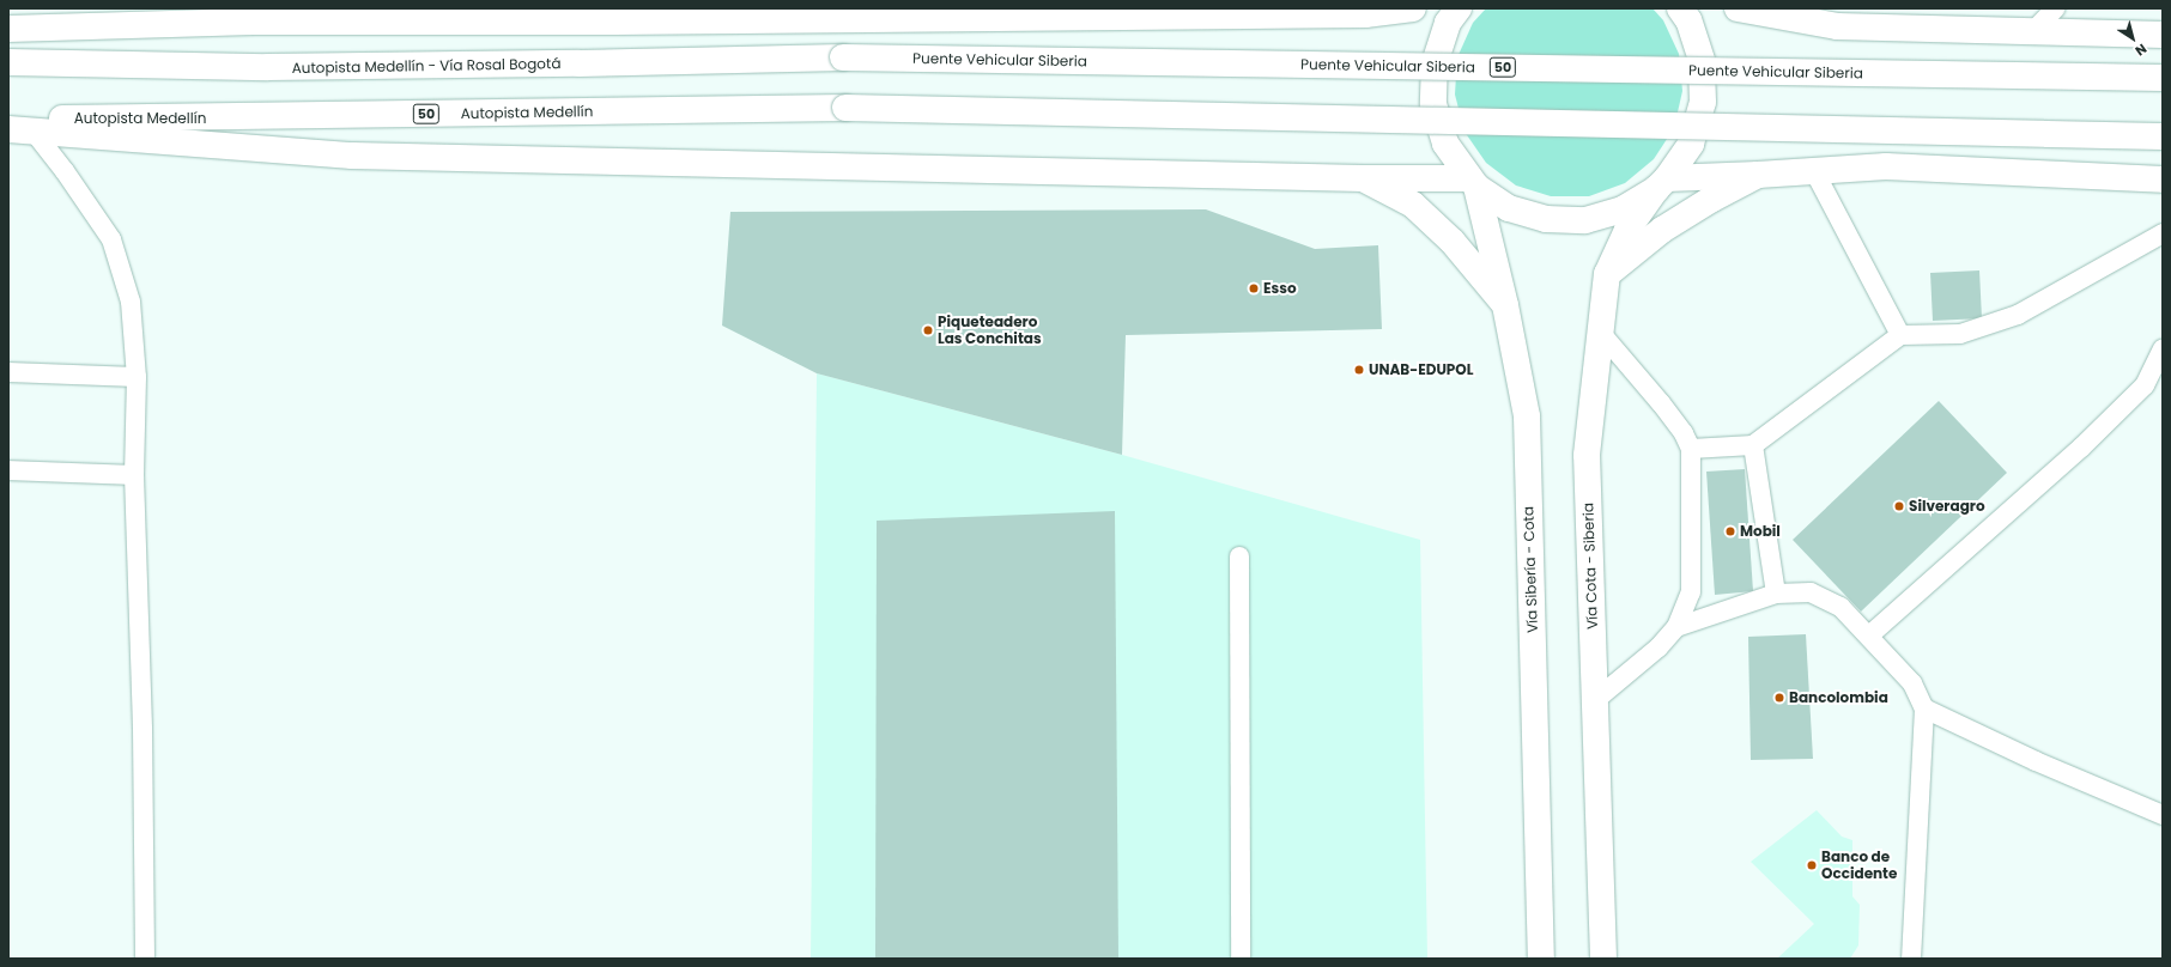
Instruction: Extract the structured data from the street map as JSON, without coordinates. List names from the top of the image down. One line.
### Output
{"streets":{"main road":["Puente Vehicular Siberia","Autopista Medellín - Vía Rosal Bogotá","50","Autopista Medellín","Vía Cota - Siberia","Vía Sibería - Cota"]},"crossings":[["Puente Vehicular Siberia","Autopista Medellín - Vía Rosal Bogotá"]],"places":["Esso","Piqueteadero Las Conchitas","UNAB-EDUPOL","Silveragro","Mobil","Bancolombia","Banco de Occidente"],"north":"bottom right"}
